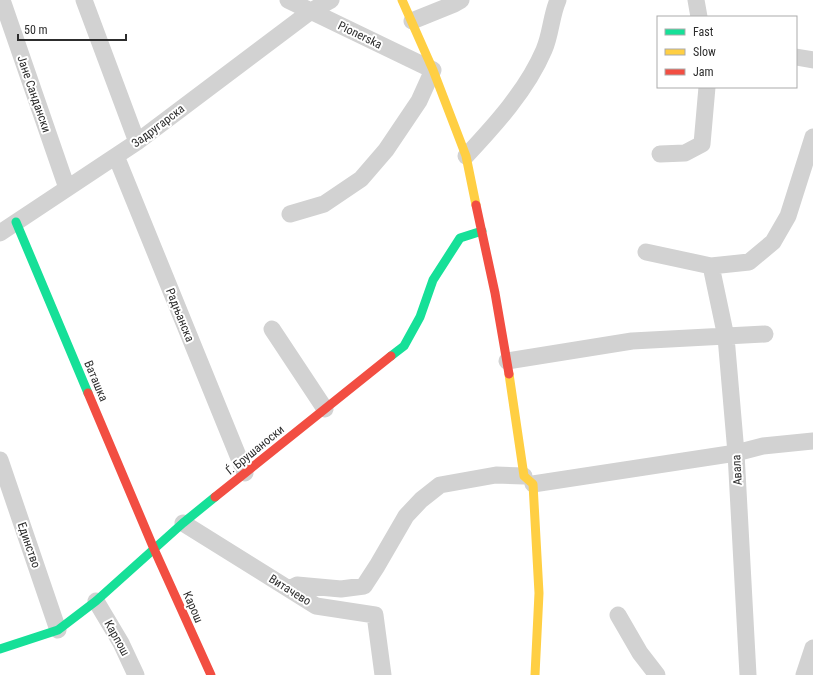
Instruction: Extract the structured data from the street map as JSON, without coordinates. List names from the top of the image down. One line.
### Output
{"streets":{"street":["Pionerska","Јане Сандански","Задругарска","Радњанска","Ваташка","Ѓ. Брушаноски","Авала","Единство","Витачево","Карош","Карпош"]},"crossings":[["Pionerska","Задругарска"],["Јане Сандански","Задругарска"],["Задругарска","Радњанска"],["Задругарска","Ваташка"],["Радњанска","Ѓ. Брушаноски"],["Ваташка","Ѓ. Брушаноски"],["Ваташка","Карош"],["Ѓ. Брушаноски","Единство"],["Ѓ. Брушаноски","Витачево"],["Ѓ. Брушаноски","Карош"],["Ѓ. Брушаноски","Карпош"]],"legend":["Fast","Slow","Jam"],"scale_bar":"50 m"}
